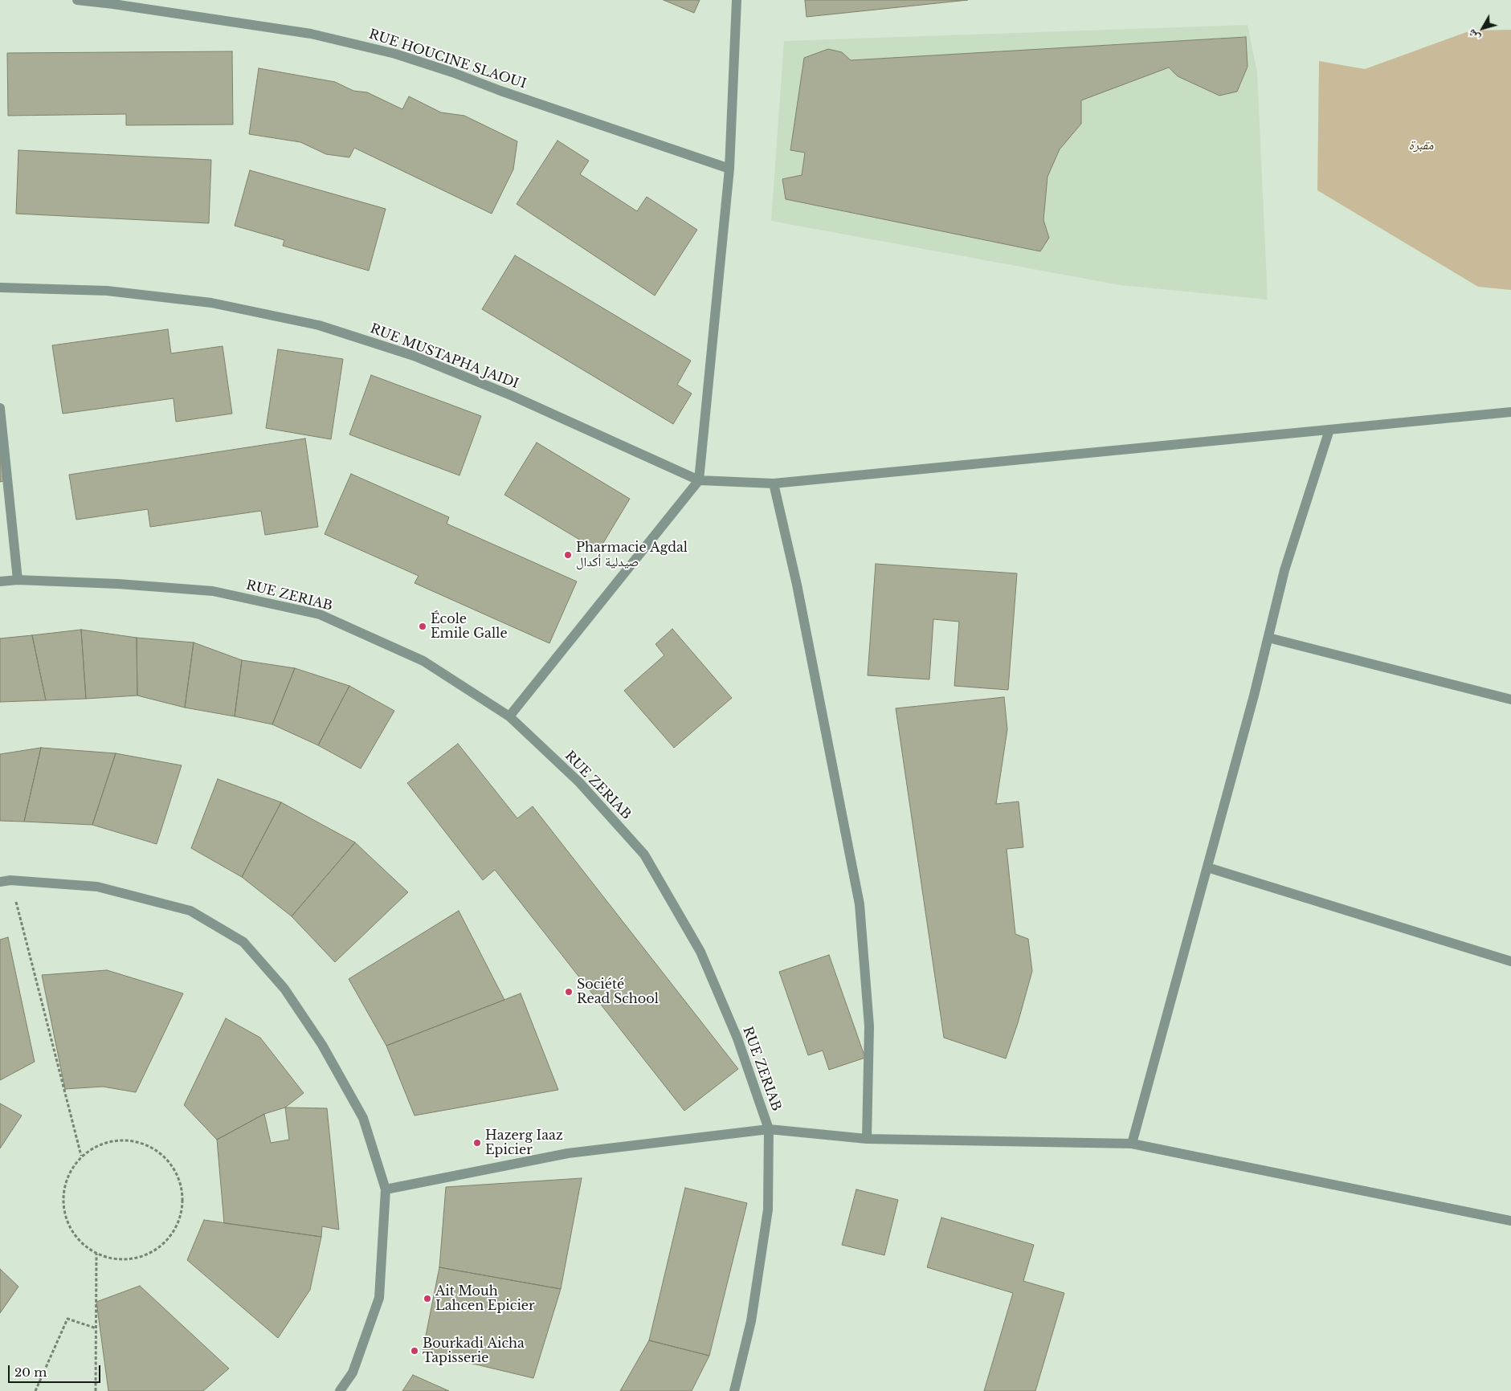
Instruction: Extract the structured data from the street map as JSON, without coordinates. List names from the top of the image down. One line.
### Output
{"streets":{"street":["RUE HOUCINE SLAOUI","RUE MUSTAPHA JAIDI","RUE ZERIAB"]},"parks":["مقبرة"],"places":["Pharmacie Agdal صيدلية أكدال","École Emile Galle","Société Read School","Hazerg Iaaz Epicier","Ait Mouh Lahcen Epicier","Bourkadi Aicha Tapisserie"],"scale_bar":"20 m","north":"bottom left"}
